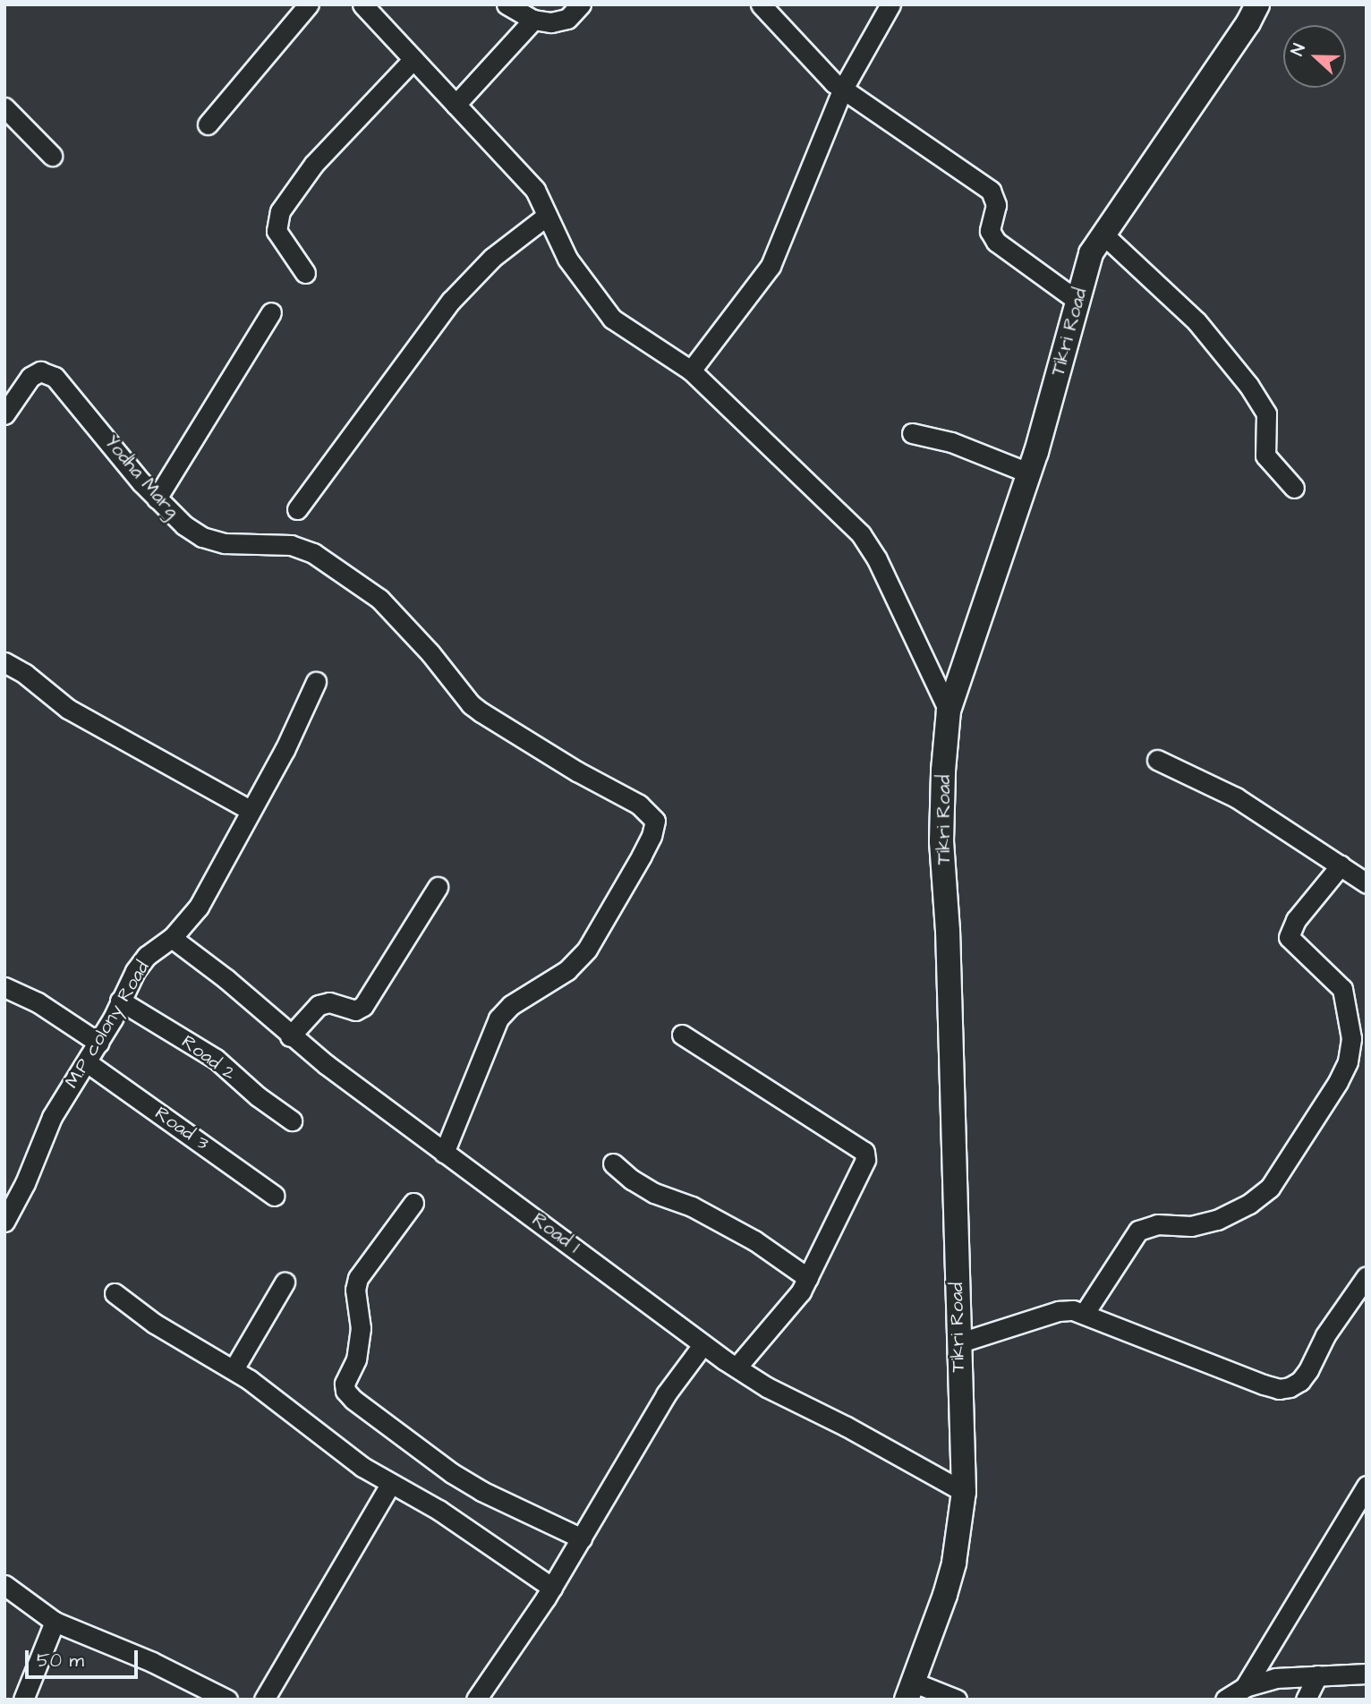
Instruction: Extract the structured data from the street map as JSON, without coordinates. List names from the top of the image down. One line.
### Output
{"streets":{"street":["Tikri Road","Yodha Marg","M.P colony Road","Road 2","Road 3","Road 1"]},"crossings":[["Tikri Road","Road 1"],["Yodha Marg","Road 1"],["M.P colony Road","Road 2"],["M.P colony Road","Road 3"],["M.P colony Road","Road 1"]],"scale_bar":"50 m","north":"left"}
